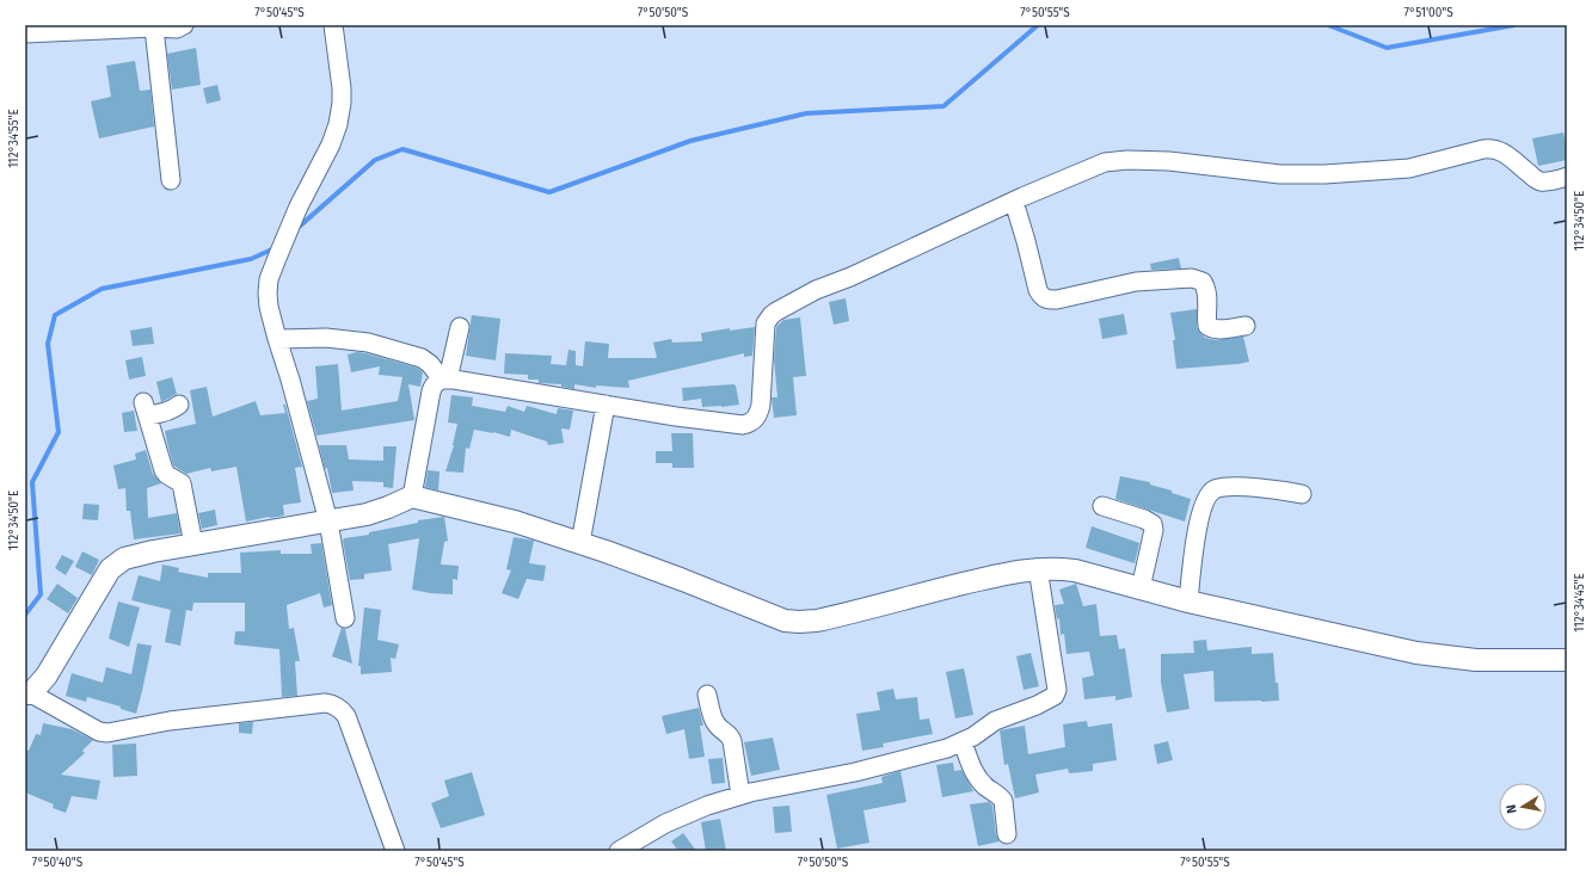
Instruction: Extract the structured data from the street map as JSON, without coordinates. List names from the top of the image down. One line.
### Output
{"north":"left","coordinates":["7°50'45\"S","7°50'50\"S","7°50'55\"S","7°51'00\"S","112°34'55\"E","112°34'50\"E","112°34'45\"E","7°50'40\"S"]}
